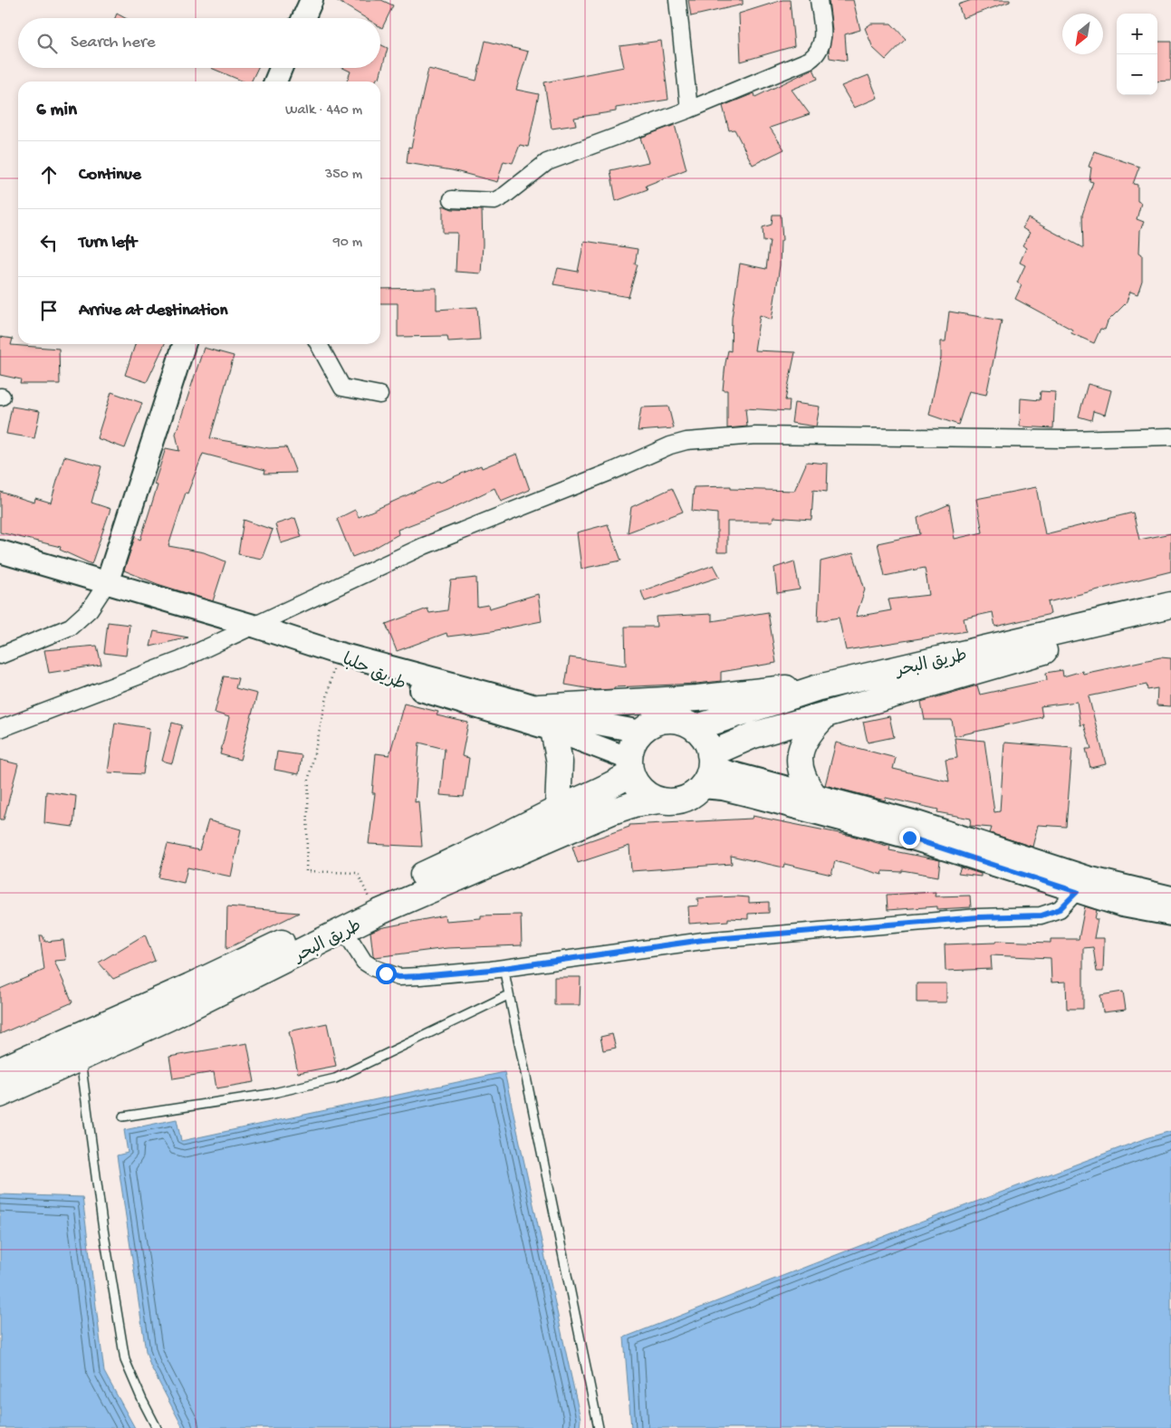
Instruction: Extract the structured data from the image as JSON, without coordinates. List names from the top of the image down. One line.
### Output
{"streets":{"highway":["طريق البحر"],"main road":["طريق حلبا"]},"crossings":[["طريق البحر","طريق حلبا"]],"north":"bottom left","page":{"map_buttons":["+","−"],"search":"Search here","heading":["6 min","Walk · 440 m"],"list":[["Continue","350 m"],["Turn left","90 m"],"Arrive at destination"]}}
